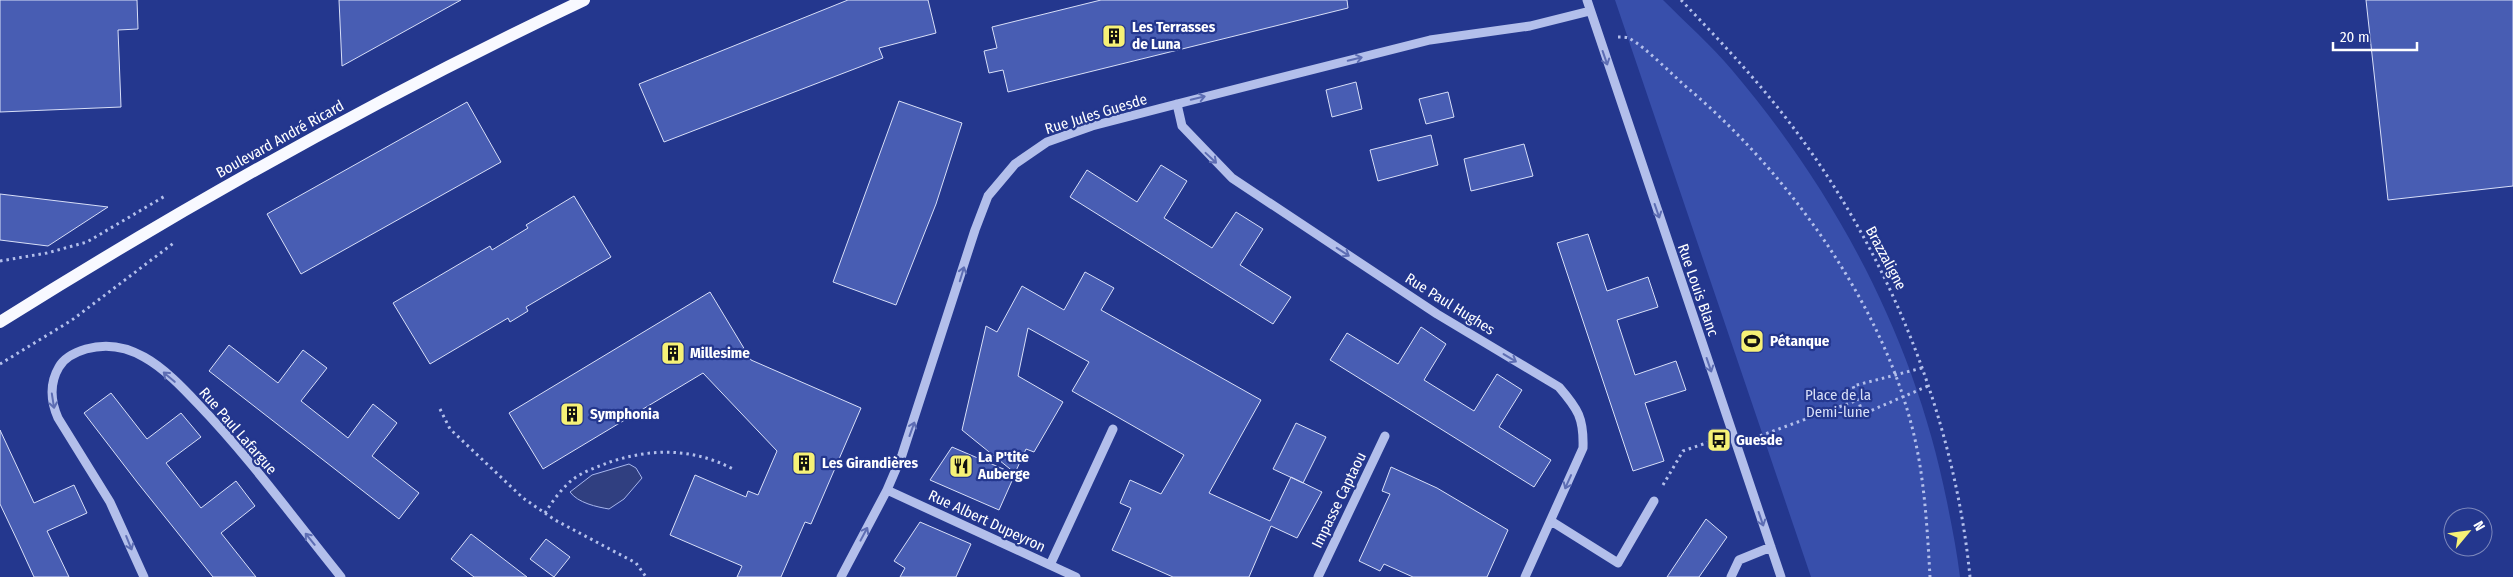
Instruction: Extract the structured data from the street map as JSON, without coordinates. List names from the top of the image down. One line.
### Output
{"streets":{"main road":["Boulevard André Ricard"],"street":["Rue Jules Guesde","Rue Louis Blanc","Rue Paul Hughes","Rue Paul Lafargue","Impasse Captaou","Rue Albert Dupeyron"],"path":["Brazzaligne"]},"crossings":[["Rue Jules Guesde","Rue Louis Blanc"],["Rue Jules Guesde","Rue Paul Hughes"],["Rue Jules Guesde","Rue Albert Dupeyron"]],"one_way":["Rue Jules Guesde","Rue Louis Blanc","Rue Paul Hughes"],"parks":["Place de la Demi-lune"],"places":{"building":["Les Terrasses de Luna","Millesime","Symphonia","Les Girandières"],"sports":["Pétanque"],"bus stop":["Guesde"],"restaurant":["La P'tite Auberge"]},"scale_bar":"20 m","north":"top right"}
